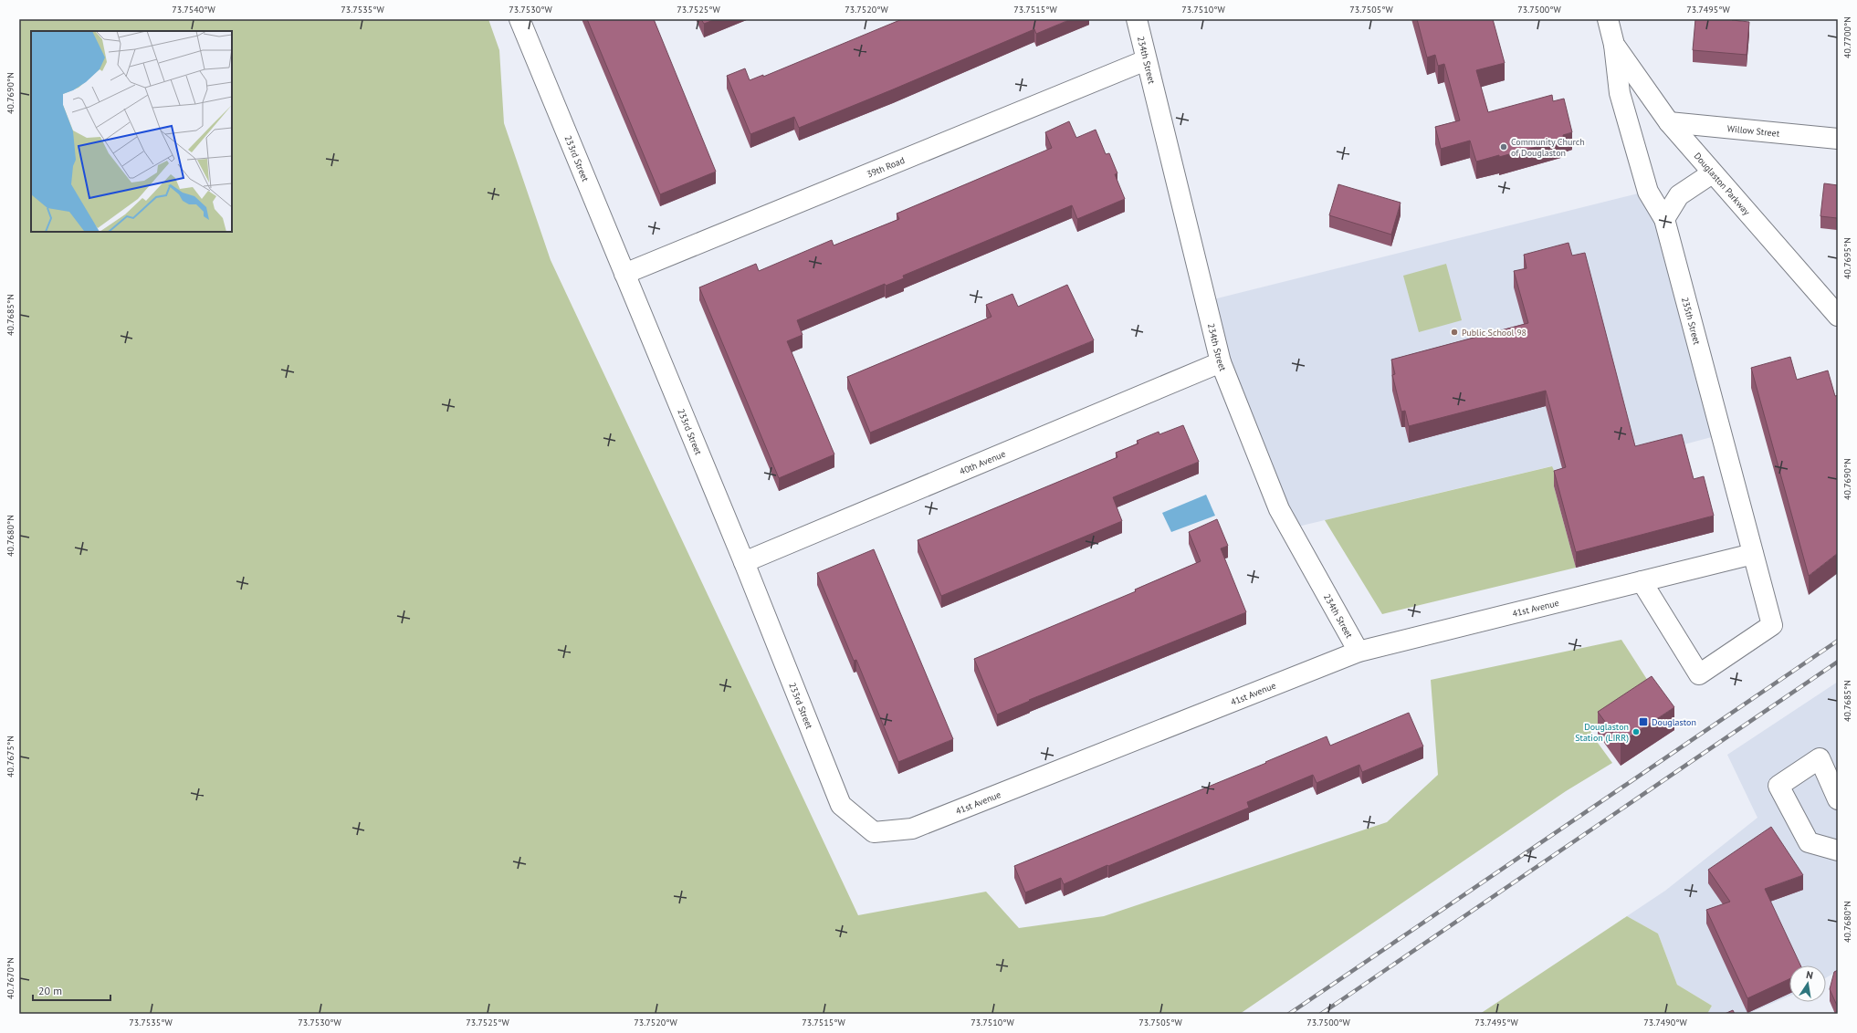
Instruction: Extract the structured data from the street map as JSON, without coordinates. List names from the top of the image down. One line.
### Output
{"streets":{"street":["234th Street","Willow Street","233rd Street","39th Road","Douglaston Parkway","235th Street","40th Avenue","41st Avenue"]},"crossings":[["234th Street","39th Road"],["234th Street","40th Avenue"],["234th Street","41st Avenue"],["Willow Street","Douglaston Parkway"],["233rd Street","39th Road"],["233rd Street","40th Avenue"],["233rd Street","41st Avenue"],["Douglaston Parkway","235th Street"],["235th Street","41st Avenue"]],"places":{"other":["Community Church of Douglaston","Public School 98","Douglaston Station (LIRR)"],"transit":["Douglaston"]},"scale_bar":"20 m","north":"top","coordinates":["73.7540°W","73.7535°W","73.7530°W","73.7525°W","73.7520°W","73.7515°W","73.7510°W","73.7505°W","73.7500°W","73.7495°W","40.7700°N","40.7690°N","40.7695°N","40.7685°N","40.7680°N","40.7675°N","40.7670°N","73.7490°W"]}
